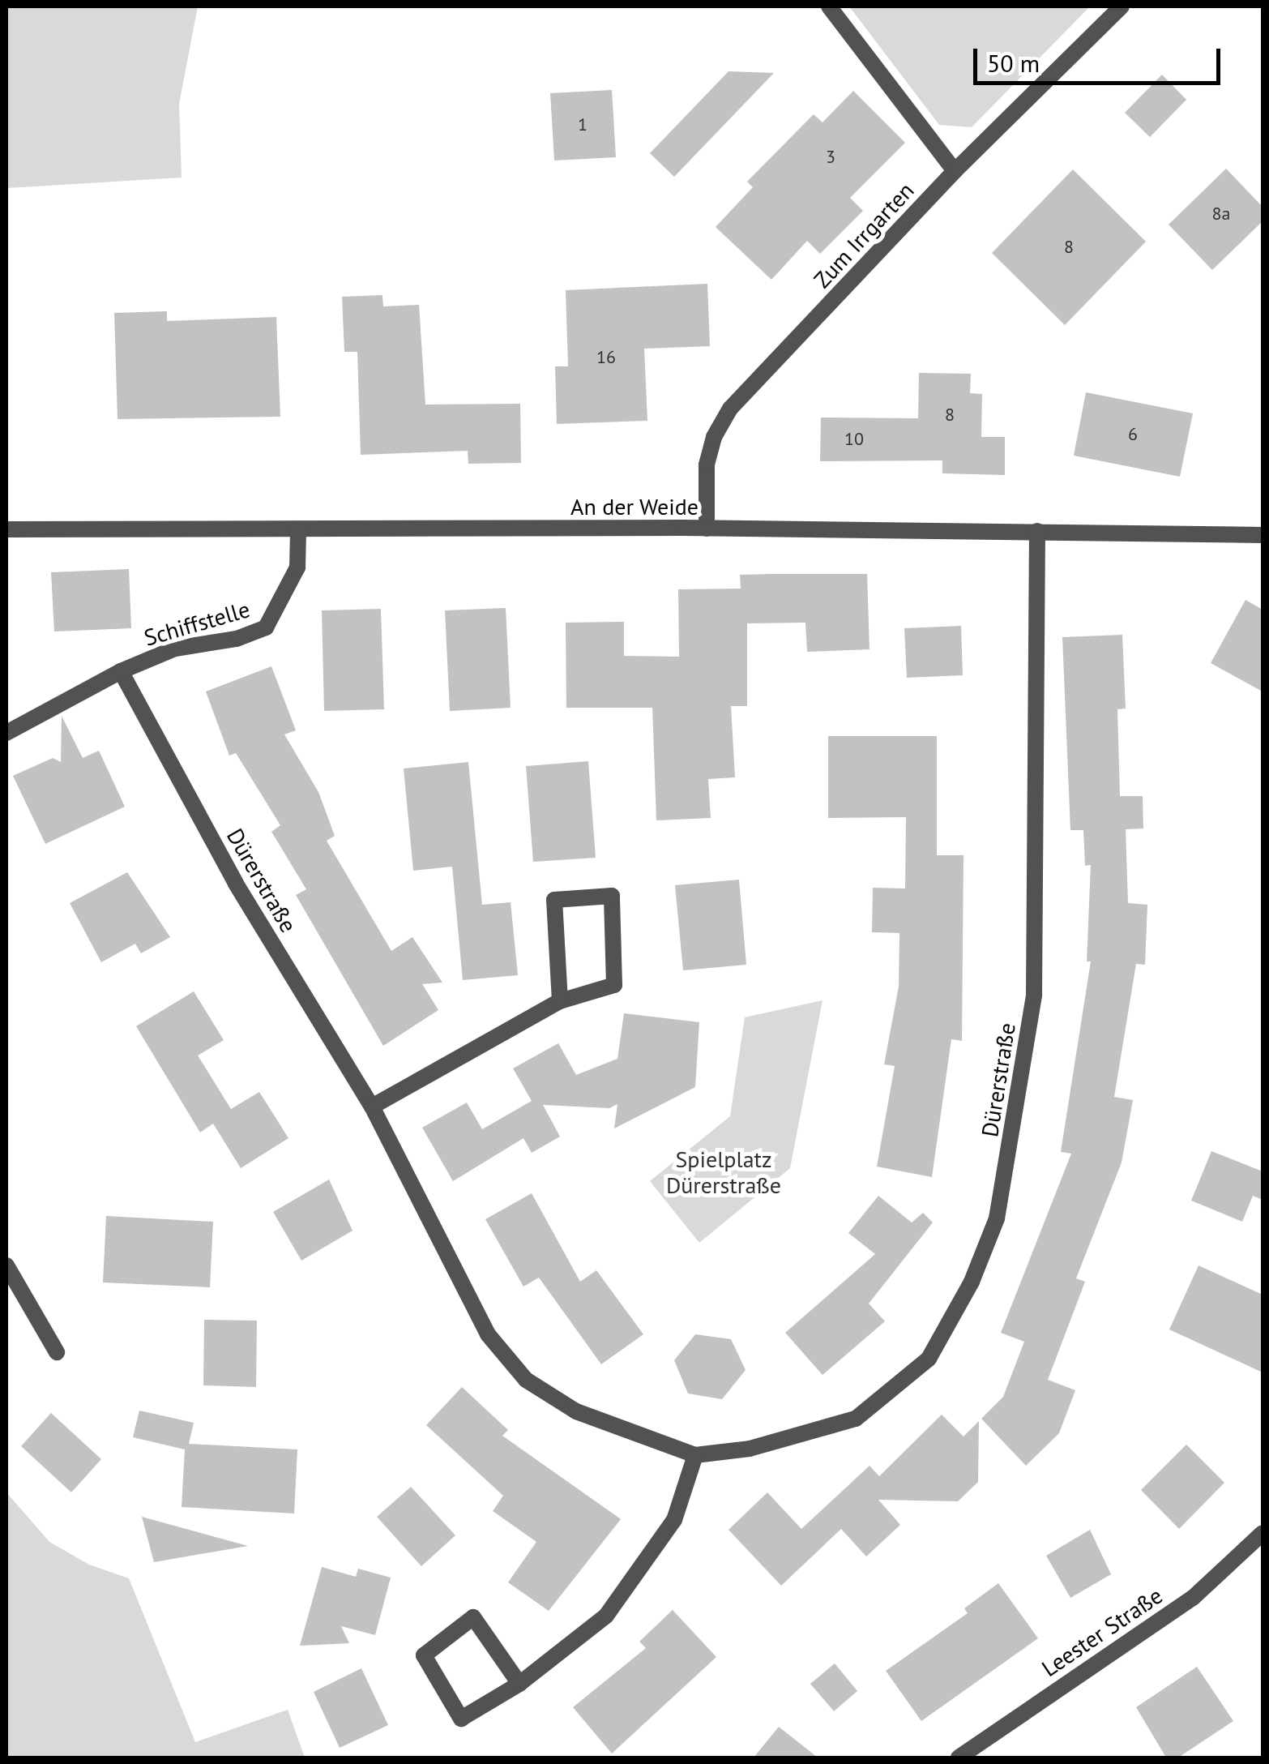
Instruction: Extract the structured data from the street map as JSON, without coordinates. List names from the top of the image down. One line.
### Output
{"streets":{"street":["Zum Irrgarten","An der Weide","Schiffstelle","Dürerstraße","Leester Straße"]},"crossings":[["Zum Irrgarten","An der Weide"],["An der Weide","Schiffstelle"],["An der Weide","Dürerstraße"],["Schiffstelle","Dürerstraße"]],"parks":["Spielplatz Dürerstraße"],"house_numbers":["1","3","8a","8","16","8","6","10"],"scale_bar":"50 m"}
